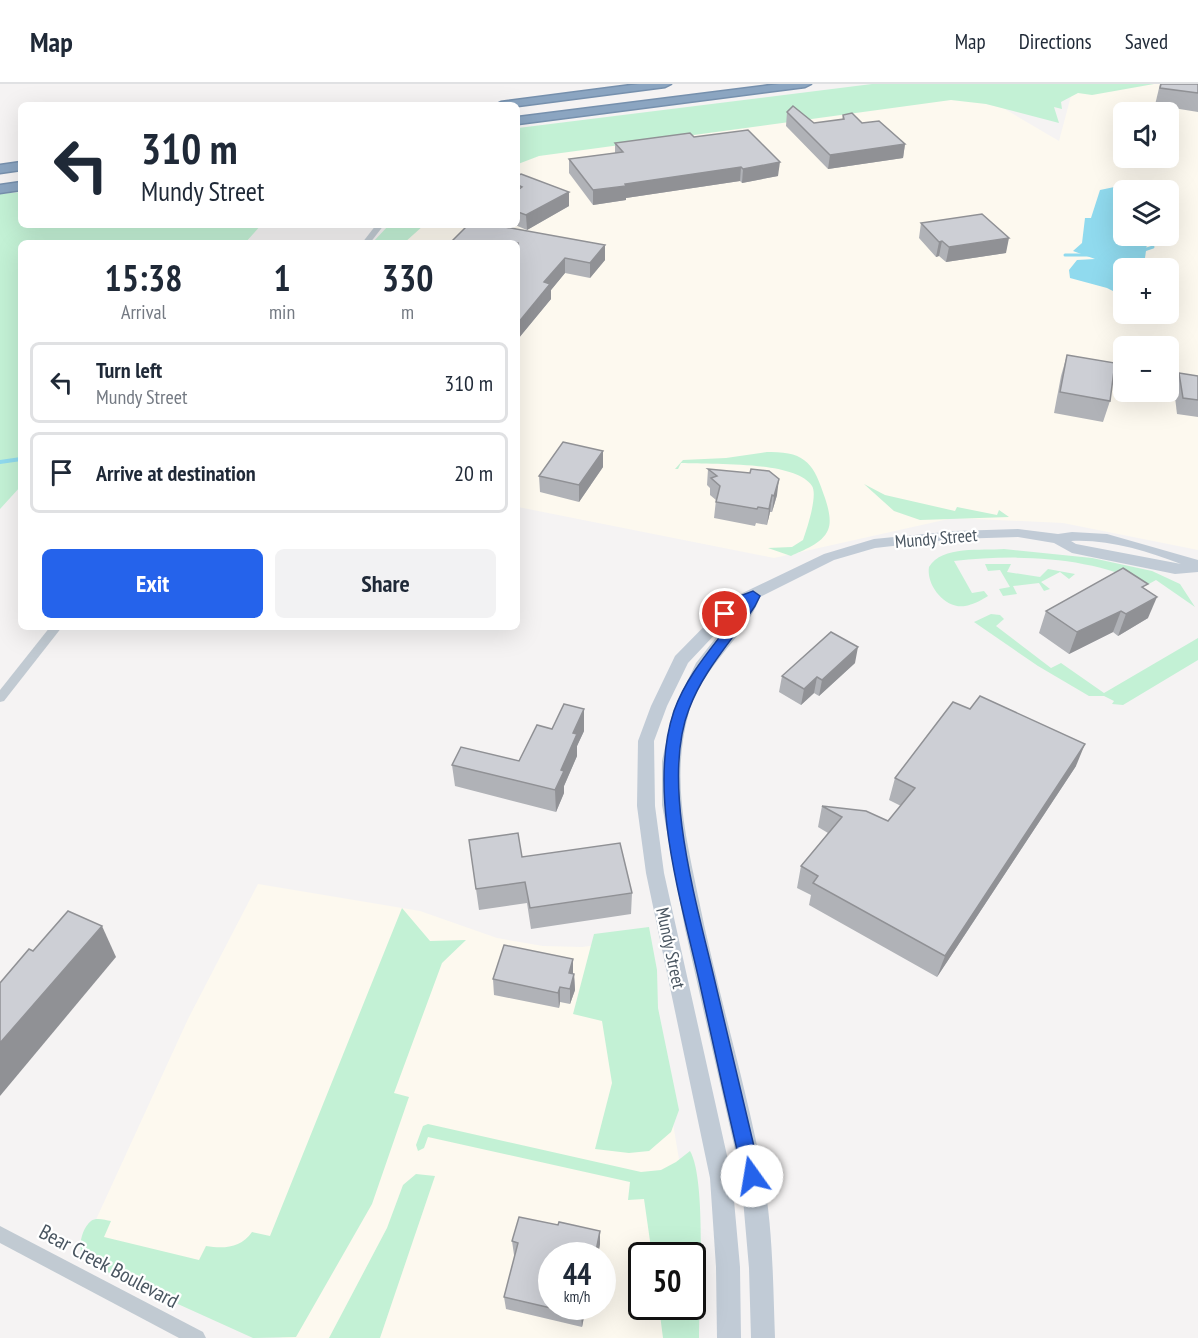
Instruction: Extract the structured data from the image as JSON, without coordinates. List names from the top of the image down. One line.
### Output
{"streets":{"main road":["Mundy Street"],"street":["Bear Creek Boulevard"]},"page":{"header":"Map","nav":["Map","Directions","Saved"],"map_buttons":["+","−"],"turn":["310 m","Mundy Street"],"eta":["15:38","Arrival","1","min","330","m"],"list":[{"name":"Turn left","note":"Mundy Street","value":"310 m"},{"name":"Arrive at destination","value":"20 m"}],"buttons":["Exit","Share"],"speed":"44 km/h","limit":"50"}}
